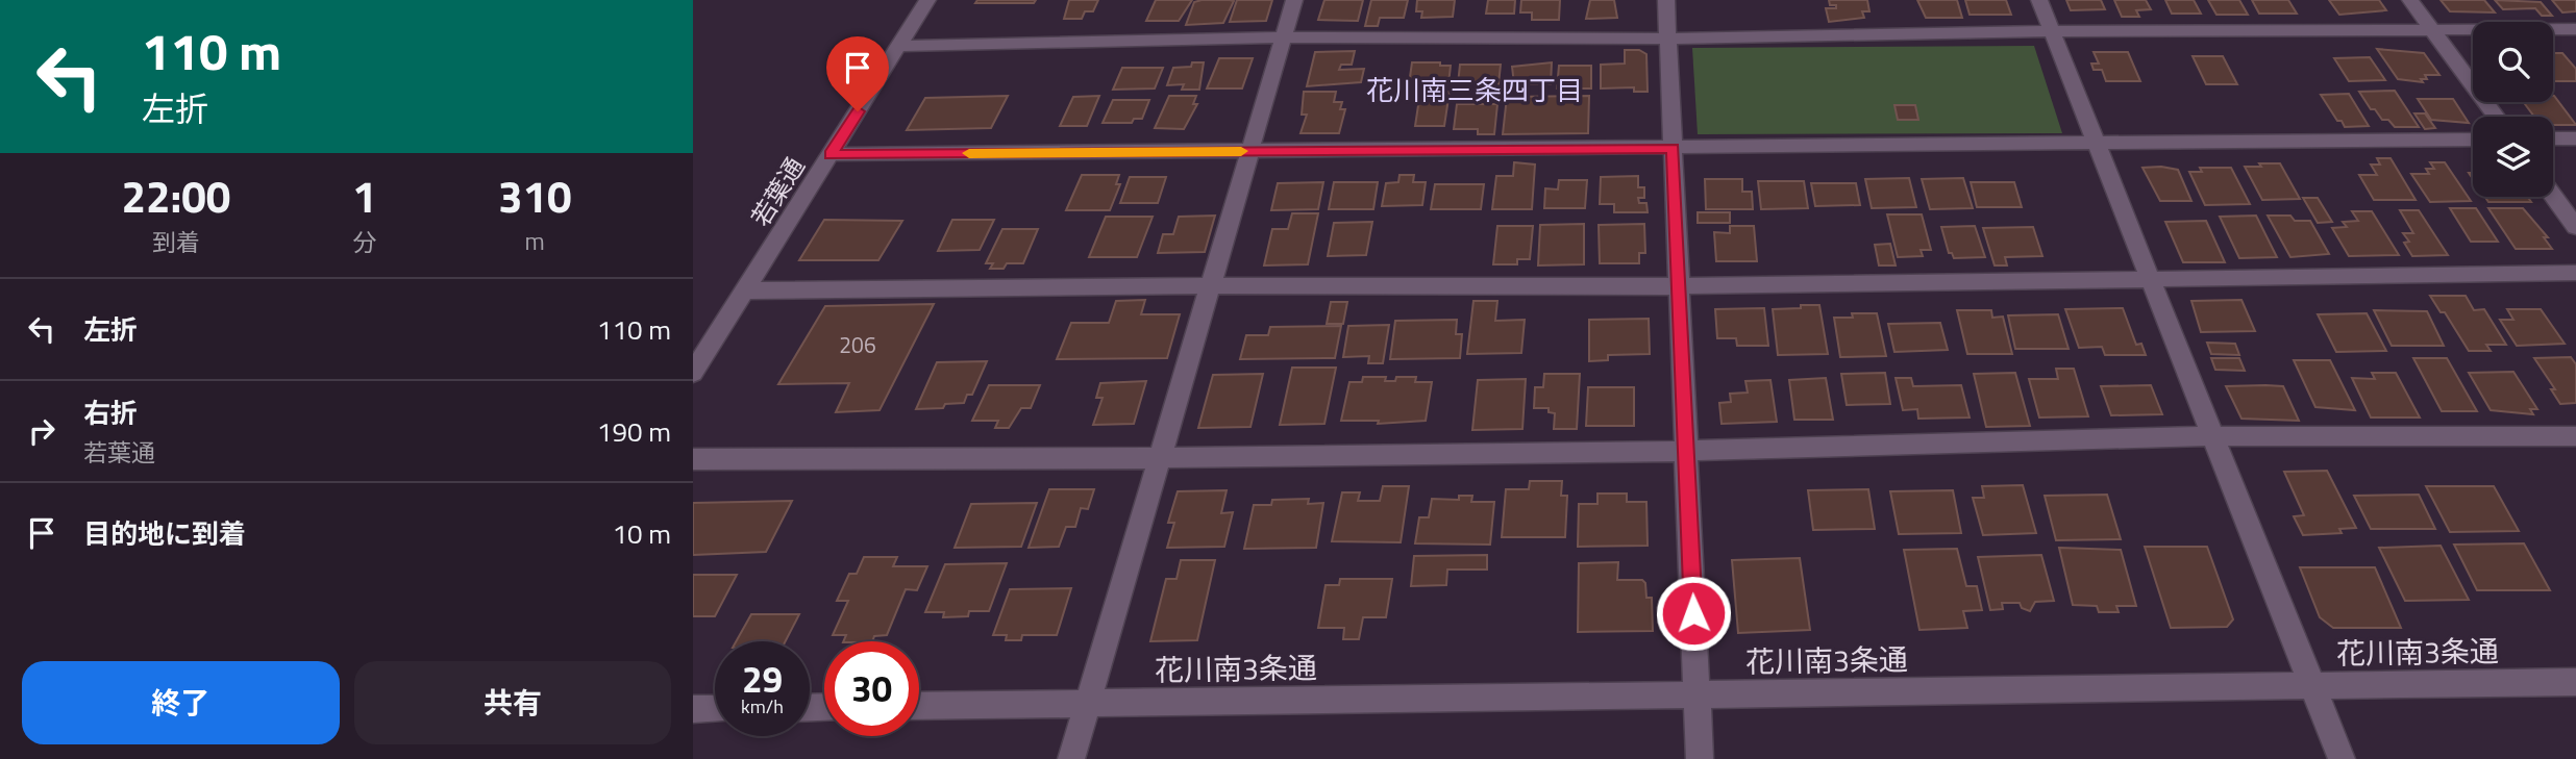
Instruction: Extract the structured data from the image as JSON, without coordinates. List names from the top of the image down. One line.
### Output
{"streets":{"street":["若葉通","花川南3条通"]},"districts":["花川南三条四丁目"],"house_numbers":["206"],"page":{"turn":["110 m","左折"],"eta":["22:00","到着","1","分","310","m"],"list":[{"name":"左折","value":"110 m"},{"name":"右折","note":"若葉通","value":"190 m"},{"name":"目的地に到着","value":"10 m"}],"speed":"29 km/h","limit":"30","buttons":["終了","共有"]}}
